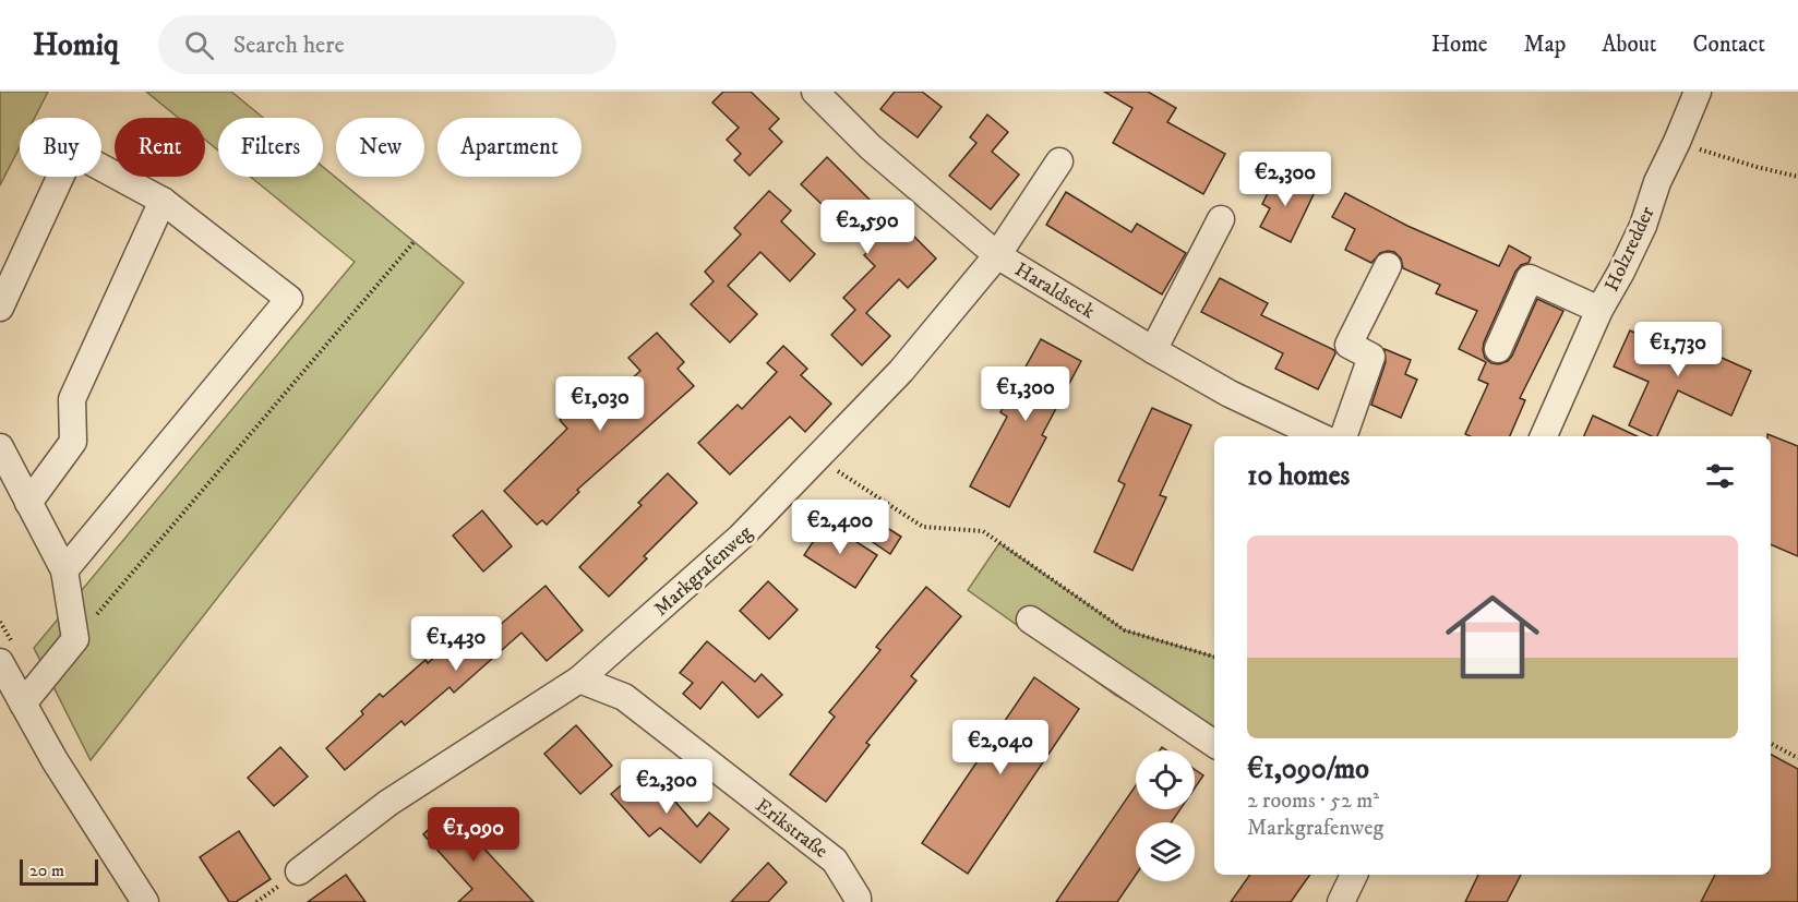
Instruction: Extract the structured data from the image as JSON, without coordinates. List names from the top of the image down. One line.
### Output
{"streets":{"street":["Holzredder","Haraldseck","Markgrafenweg","Erikstraße"]},"crossings":[["Haraldseck","Markgrafenweg"],["Markgrafenweg","Erikstraße"]],"scale_bar":"20 m","page":{"header":"Homiq","search":"Search here","nav":["Home","Map","About","Contact"],"chip":["Buy","Rent","Filters","New","Apartment"],"price":["€2,300","€2,590","€1,730","€1,300","€1,030","€2,400","€1,430","€2,040","€2,300","€1,090"],"heading":"10 homes","list":[{"name":"€1,090/mo","note":"2 rooms · 52 m² · Markgrafenweg"}],"scale":"20 m"}}
